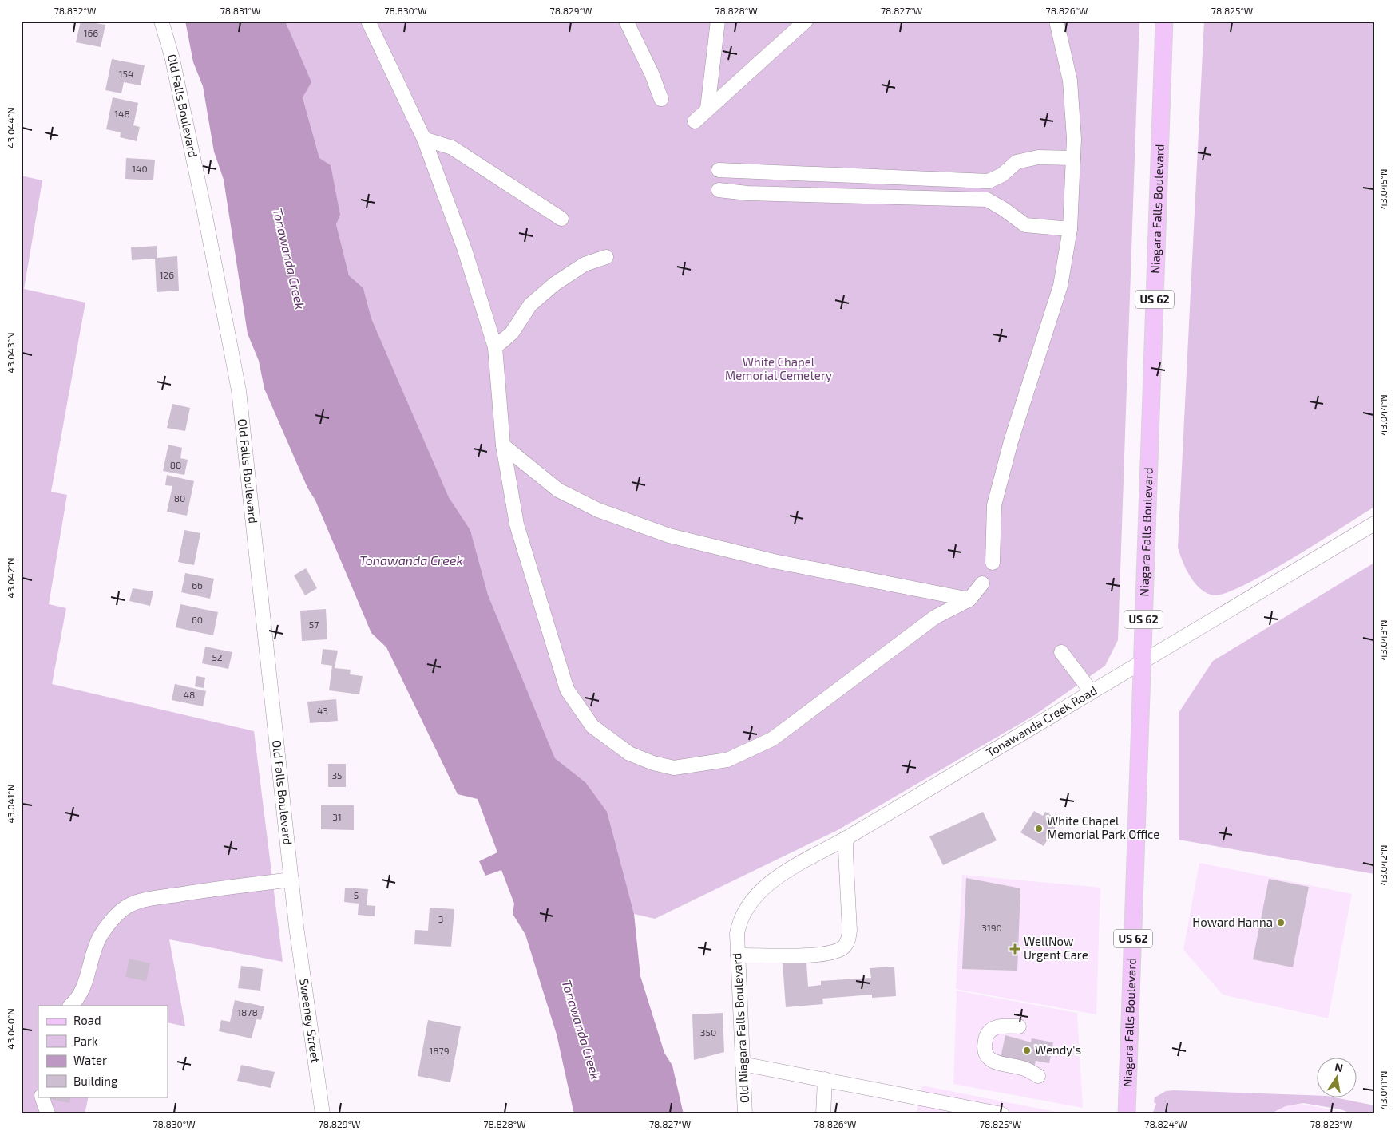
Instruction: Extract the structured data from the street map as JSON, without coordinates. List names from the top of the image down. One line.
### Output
{"streets":{"main road":["Niagara Falls Boulevard","US 62"],"street":["Old Falls Boulevard","Tonawanda Creek Road","Sweeney Street","Old Niagara Falls Boulevard"]},"crossings":[["Old Falls Boulevard","Sweeney Street"],["Niagara Falls Boulevard","Tonawanda Creek Road"],["Tonawanda Creek Road","Old Niagara Falls Boulevard"]],"water":["Tonawanda Creek"],"parks":["White Chapel Memorial Cemetery"],"places":{"other":["White Chapel Memorial Park Office","Howard Hanna","Wendy's"],"health":["WellNow Urgent Care"]},"house_numbers":["166","154","148","140","126","88","80","66","60","57","52","48","43","35","31","5","3","3190","1878","350","1879"],"legend":["Road","Park","Water","Building"],"north":"top","coordinates":["78.832°W","78.831°W","78.830°W","78.829°W","78.828°W","78.827°W","78.826°W","78.825°W","43.044°N","43.045°N","43.043°N","43.042°N","43.041°N","43.040°N","78.824°W","78.823°W"]}
